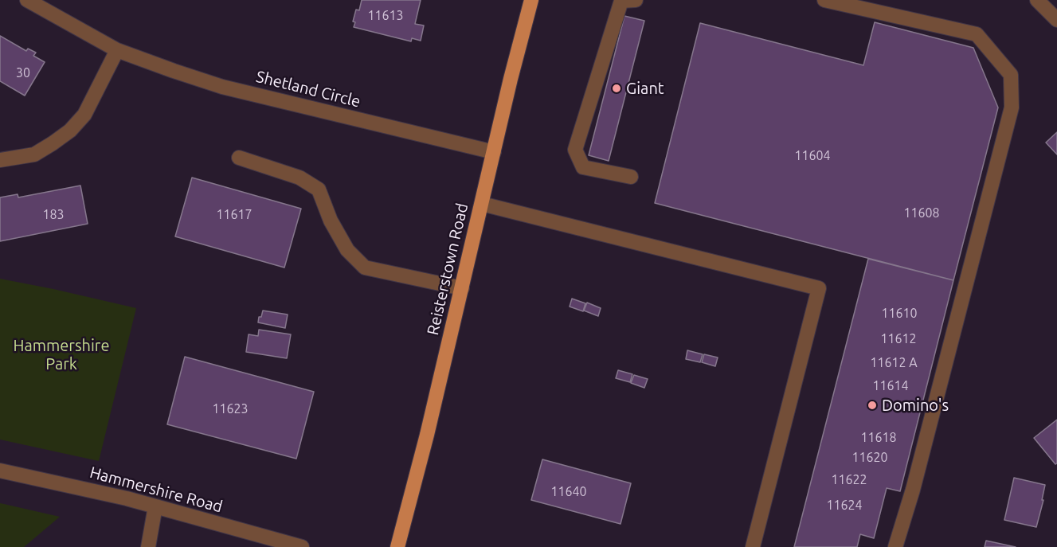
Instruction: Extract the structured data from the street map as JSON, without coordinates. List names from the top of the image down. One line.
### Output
{"streets":{"main road":["Reisterstown Road"],"street":["Shetland Circle","Hammershire Road"]},"crossings":[["Shetland Circle","Reisterstown Road"]],"parks":["Hammershire Park"],"places":["Giant","Domino's"],"house_numbers":["11613","30","11604","11608","183","11617","11610","11612","11612 A","11614","11623","11618","11620","11622","11640","11624"]}
